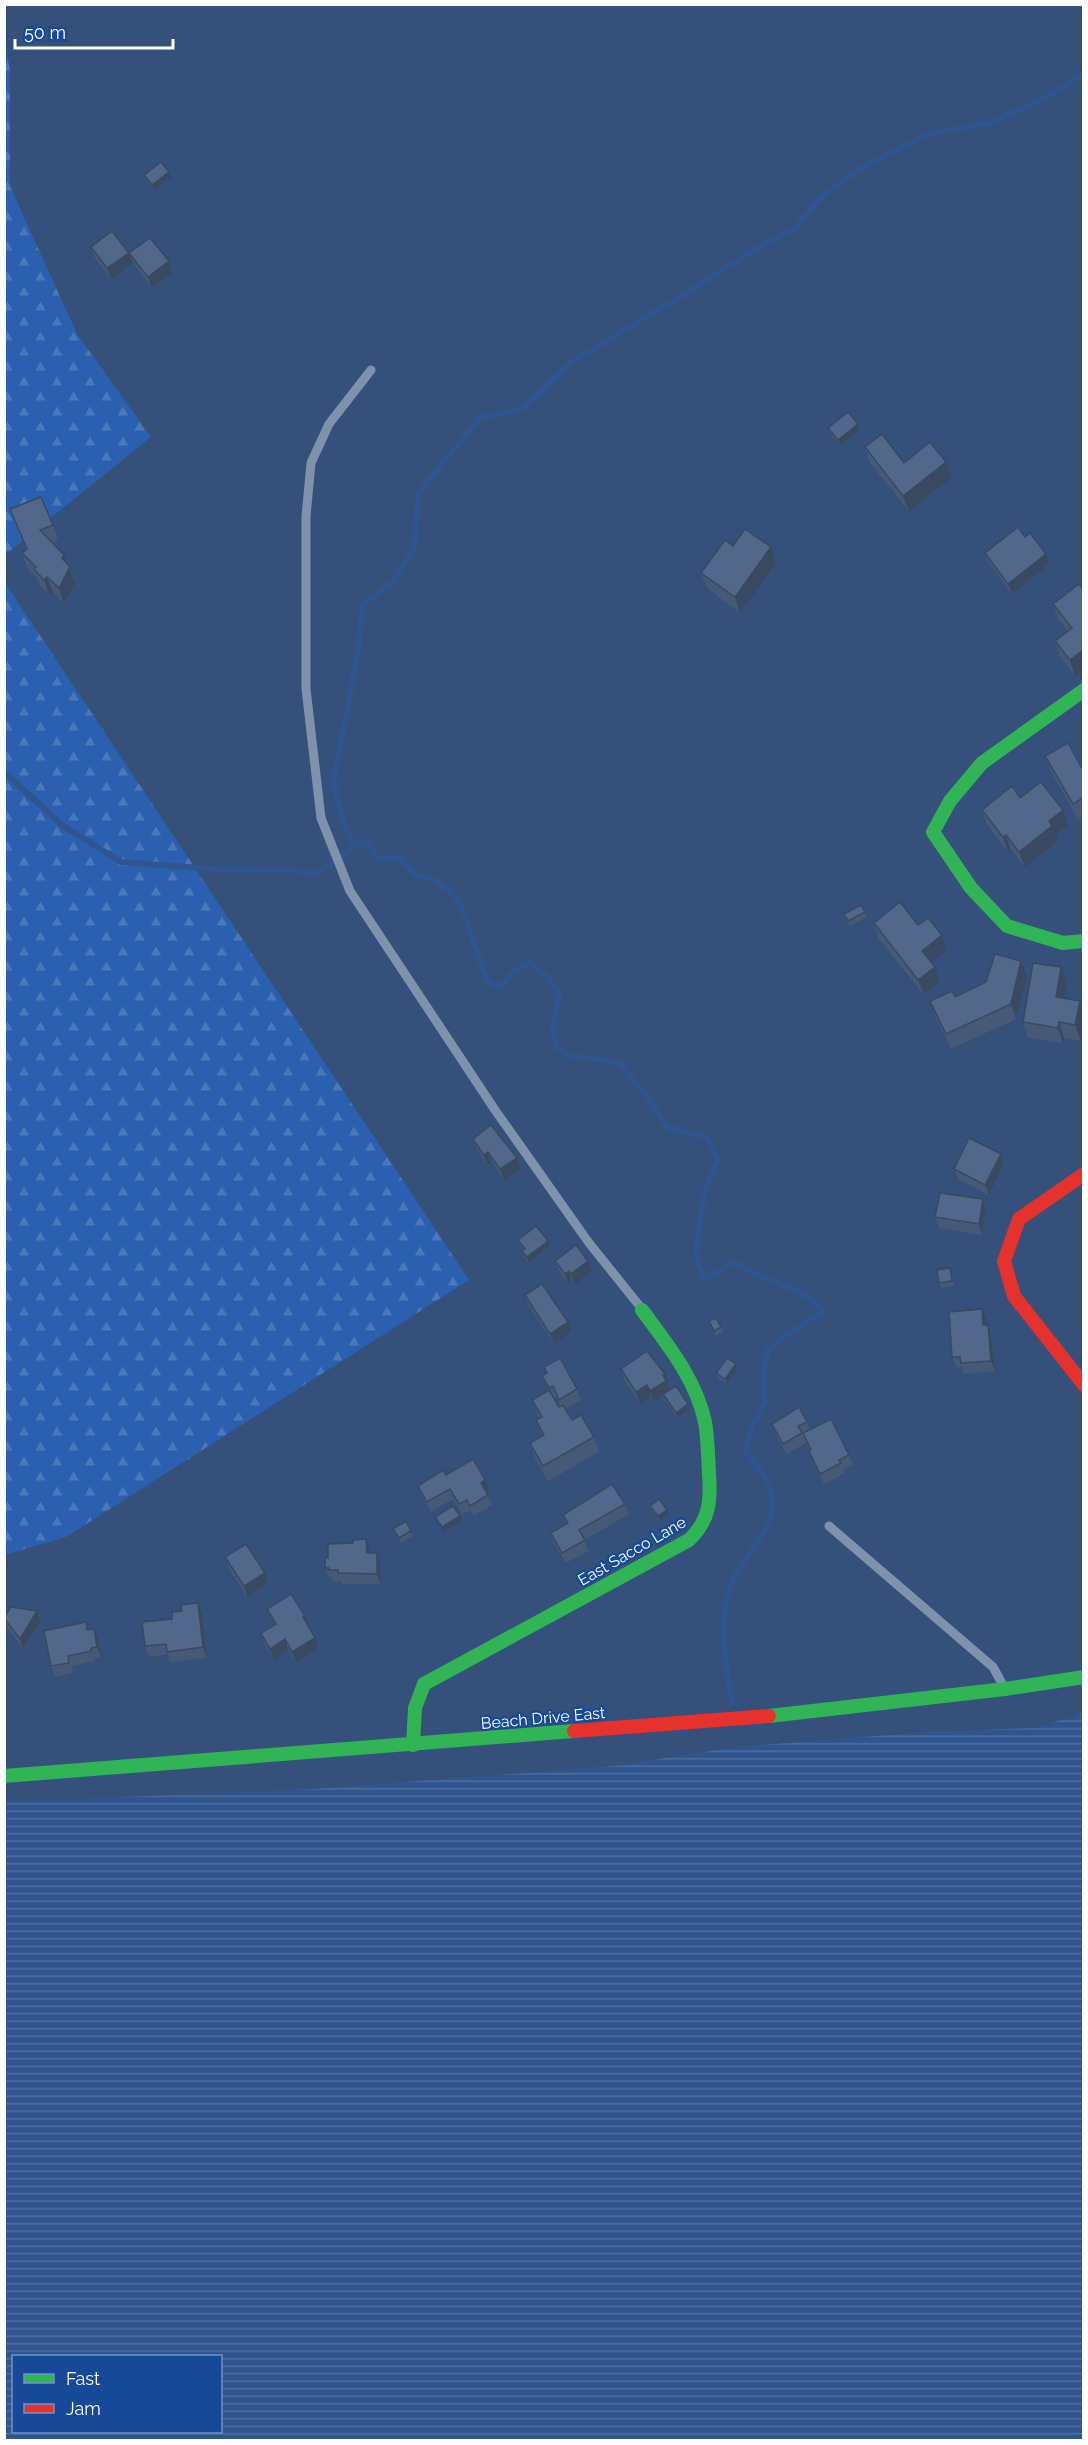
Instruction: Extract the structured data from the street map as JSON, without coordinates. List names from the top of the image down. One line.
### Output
{"streets":{"street":["East Sacco Lane","Beach Drive East"]},"crossings":[["East Sacco Lane","Beach Drive East"]],"legend":["Fast","Jam"],"scale_bar":"50 m"}
